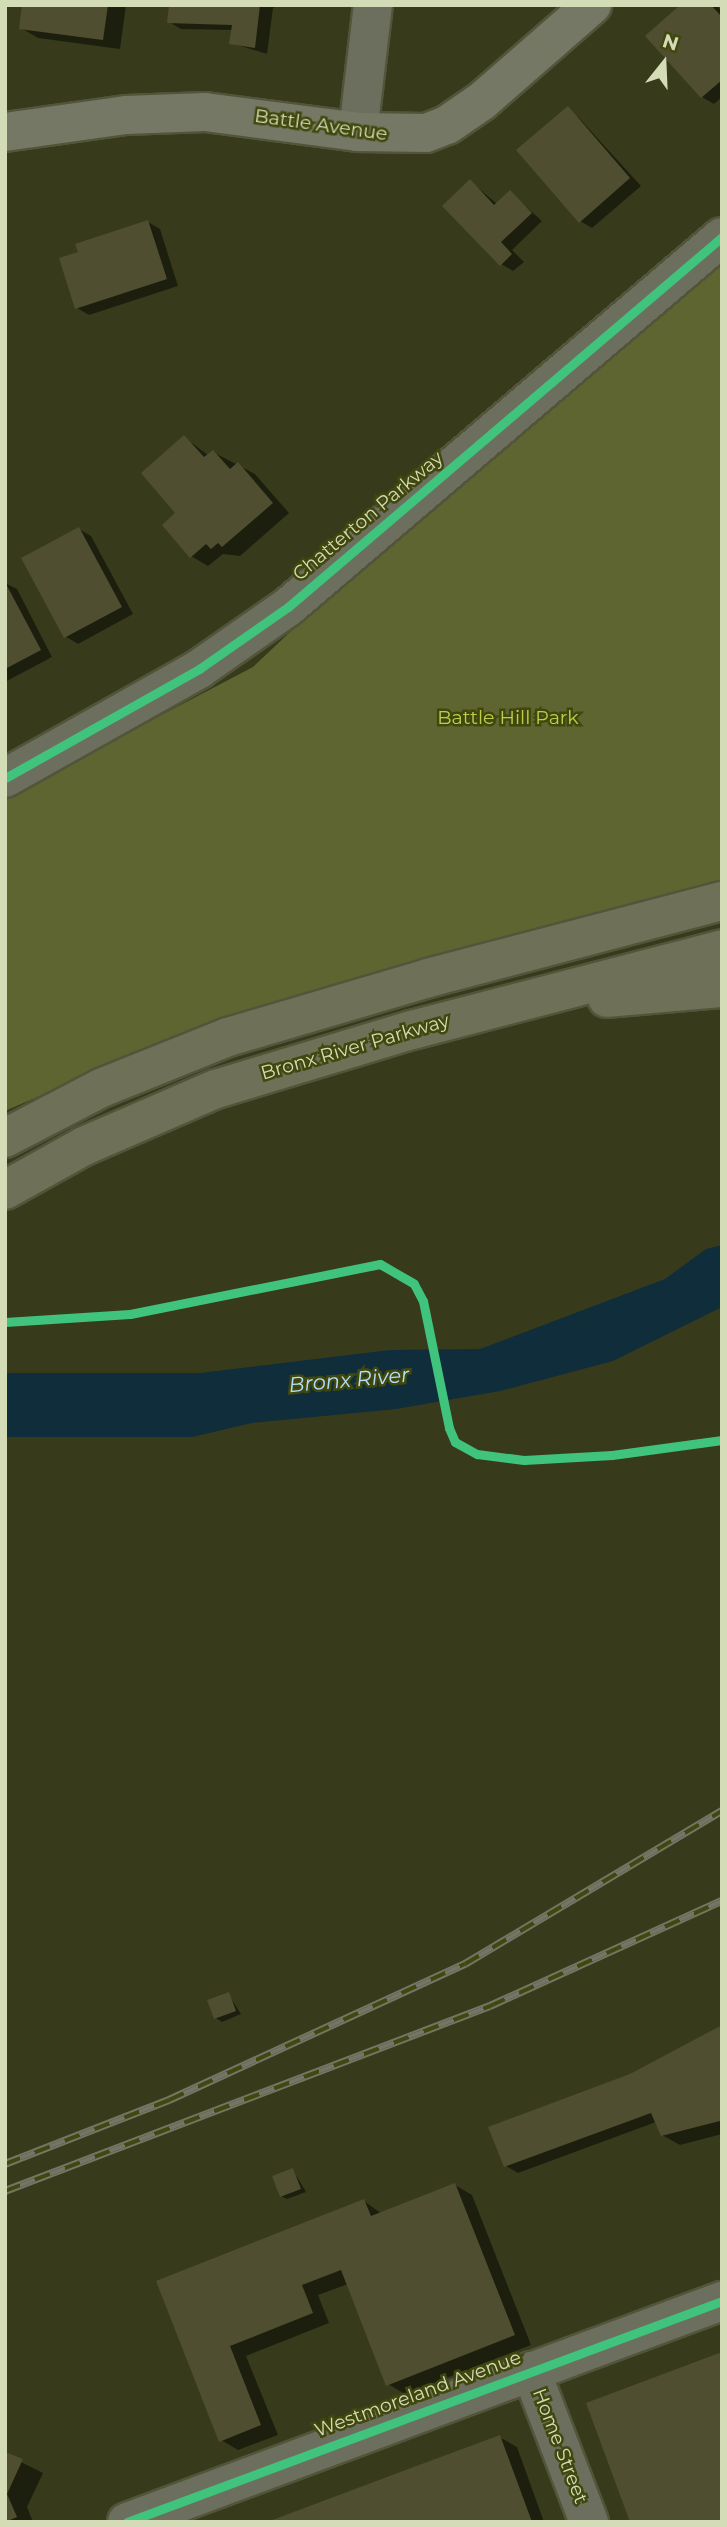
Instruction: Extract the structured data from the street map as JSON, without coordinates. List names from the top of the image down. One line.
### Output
{"streets":{"highway":["Bronx River Parkway"],"street":["Battle Avenue","Chatterton Parkway","Westmoreland Avenue","Home Street"]},"crossings":[["Westmoreland Avenue","Home Street"]],"water":["Bronx River"],"parks":["Battle Hill Park"],"north":"top"}
